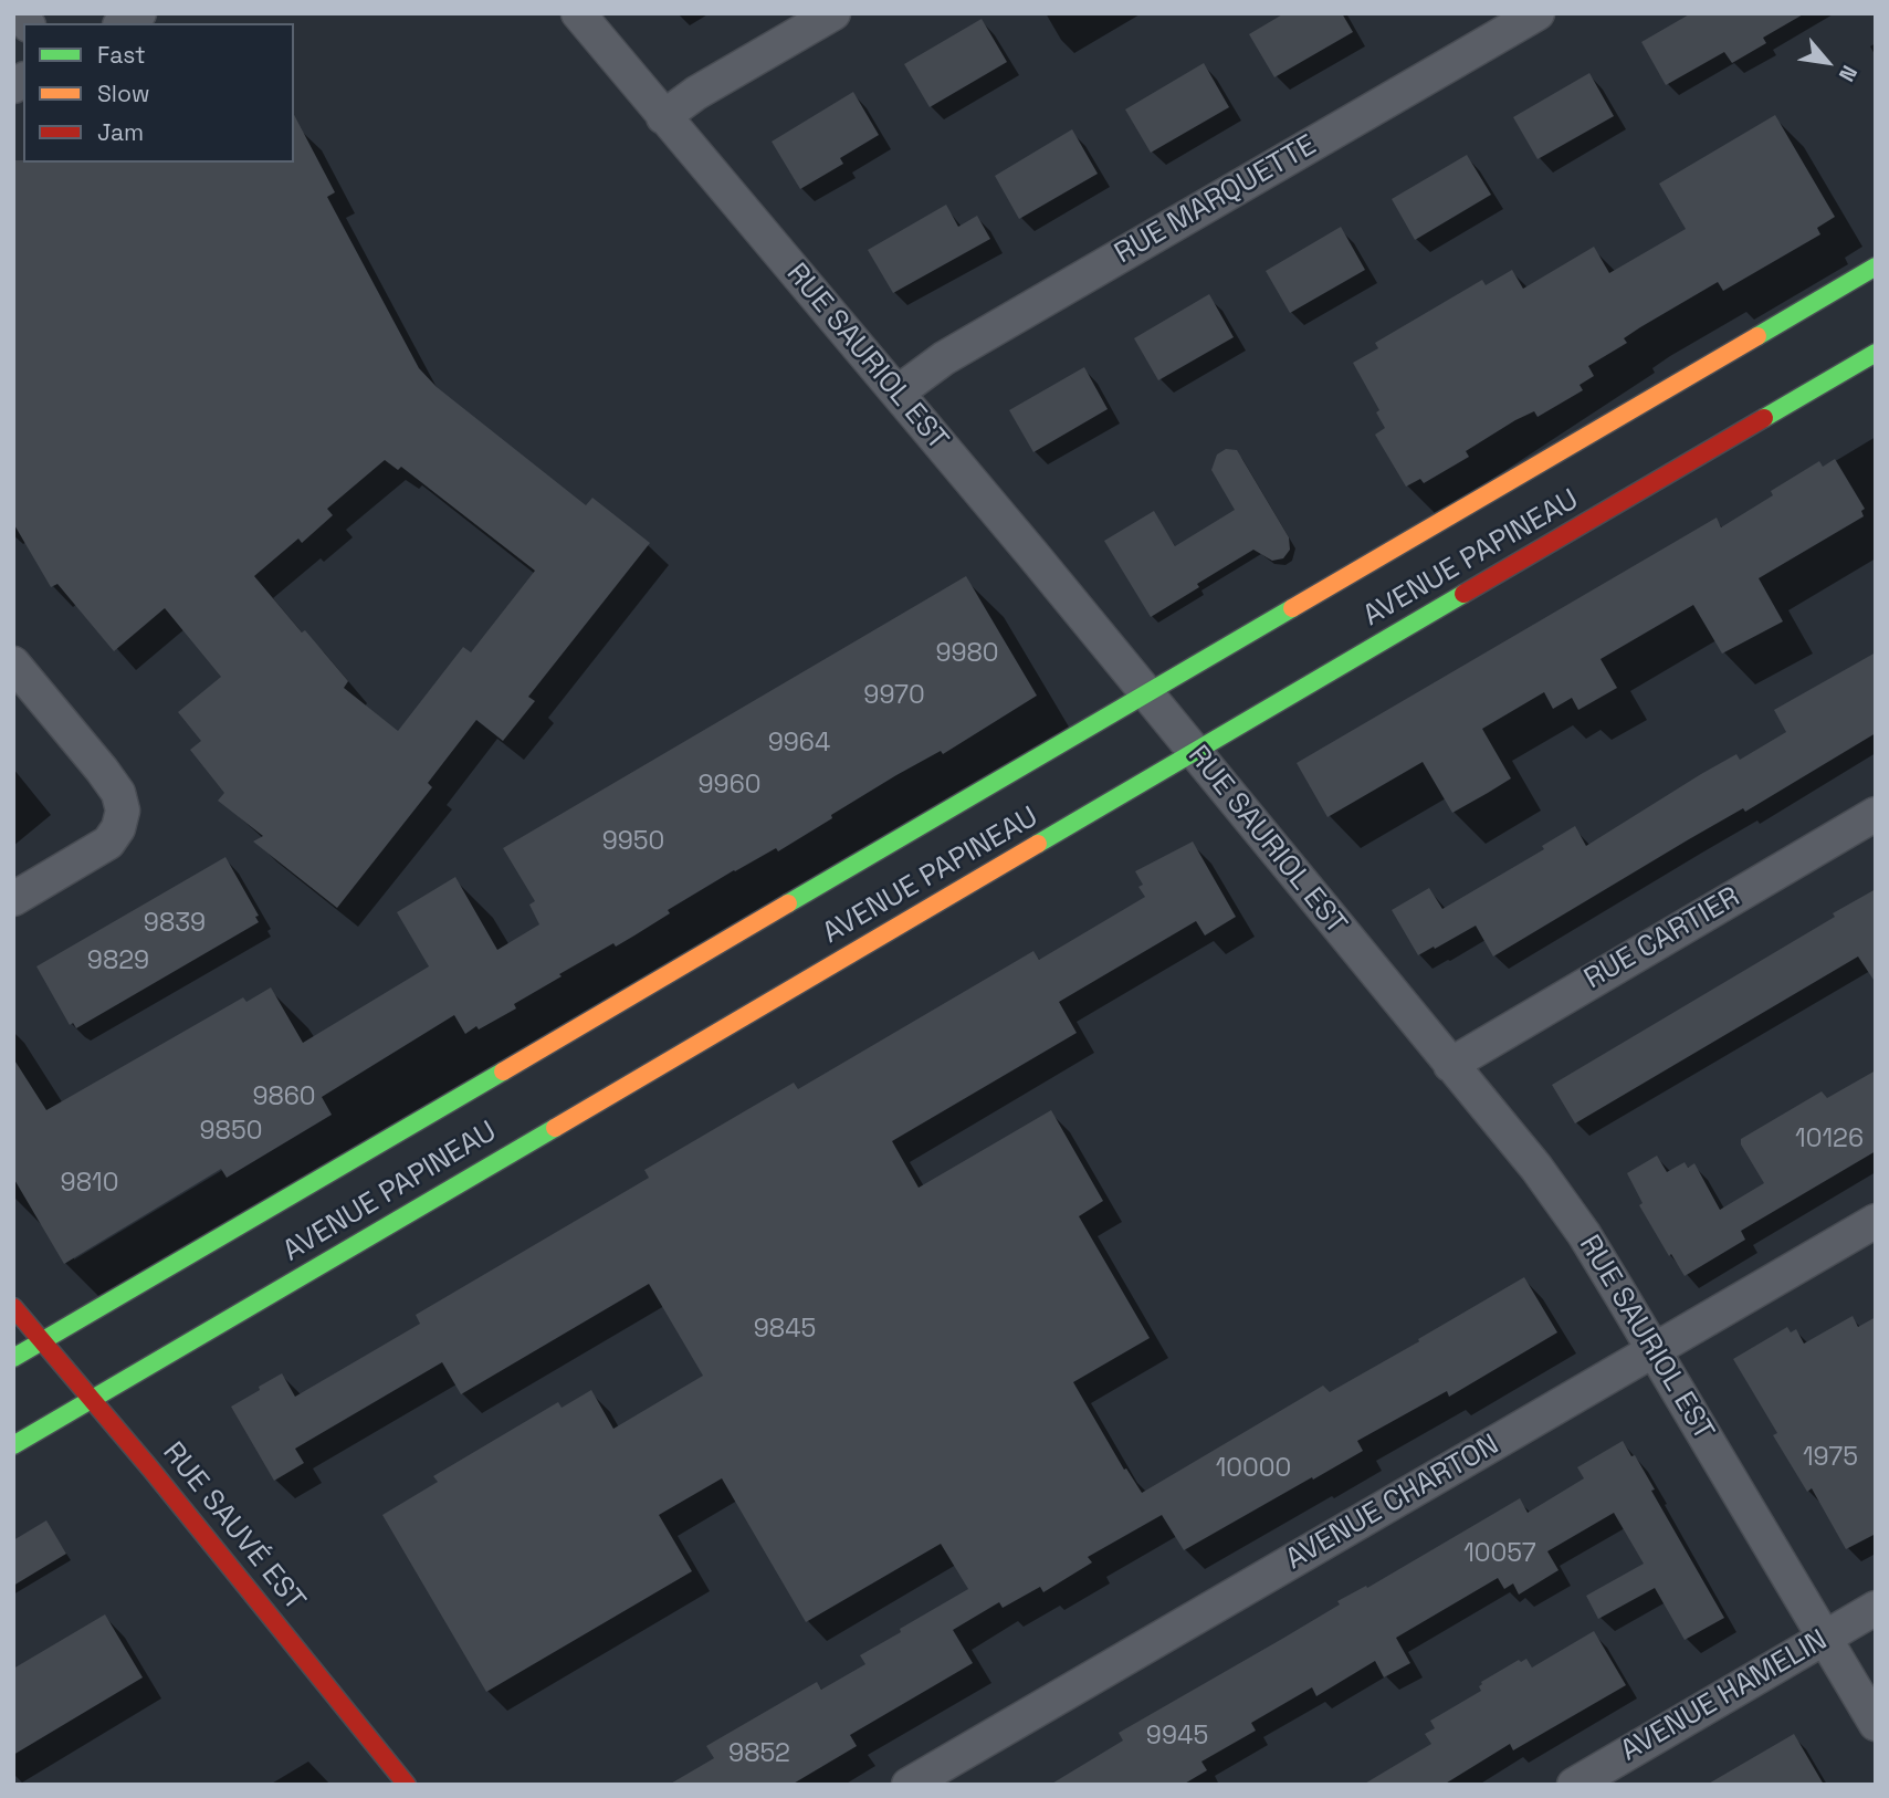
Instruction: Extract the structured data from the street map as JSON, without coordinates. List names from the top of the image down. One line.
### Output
{"streets":{"main road":["AVENUE PAPINEAU","RUE SAUVÉ EST"],"street":["RUE MARQUETTE","RUE SAURIOL EST","RUE CARTIER","AVENUE CHARTON","AVENUE HAMELIN"]},"crossings":[["RUE MARQUETTE","RUE SAURIOL EST"],["RUE SAURIOL EST","AVENUE PAPINEAU"],["RUE SAURIOL EST","RUE CARTIER"],["RUE SAURIOL EST","AVENUE CHARTON"],["RUE SAURIOL EST","AVENUE HAMELIN"],["AVENUE PAPINEAU","RUE SAUVÉ EST"]],"house_numbers":["9980","9970","9964","9960","9950","9839","9829","9860","9850","10126","9810","9845","1975","10000","10057","9945","9852"],"legend":["Fast","Slow","Jam"],"north":"bottom right"}
